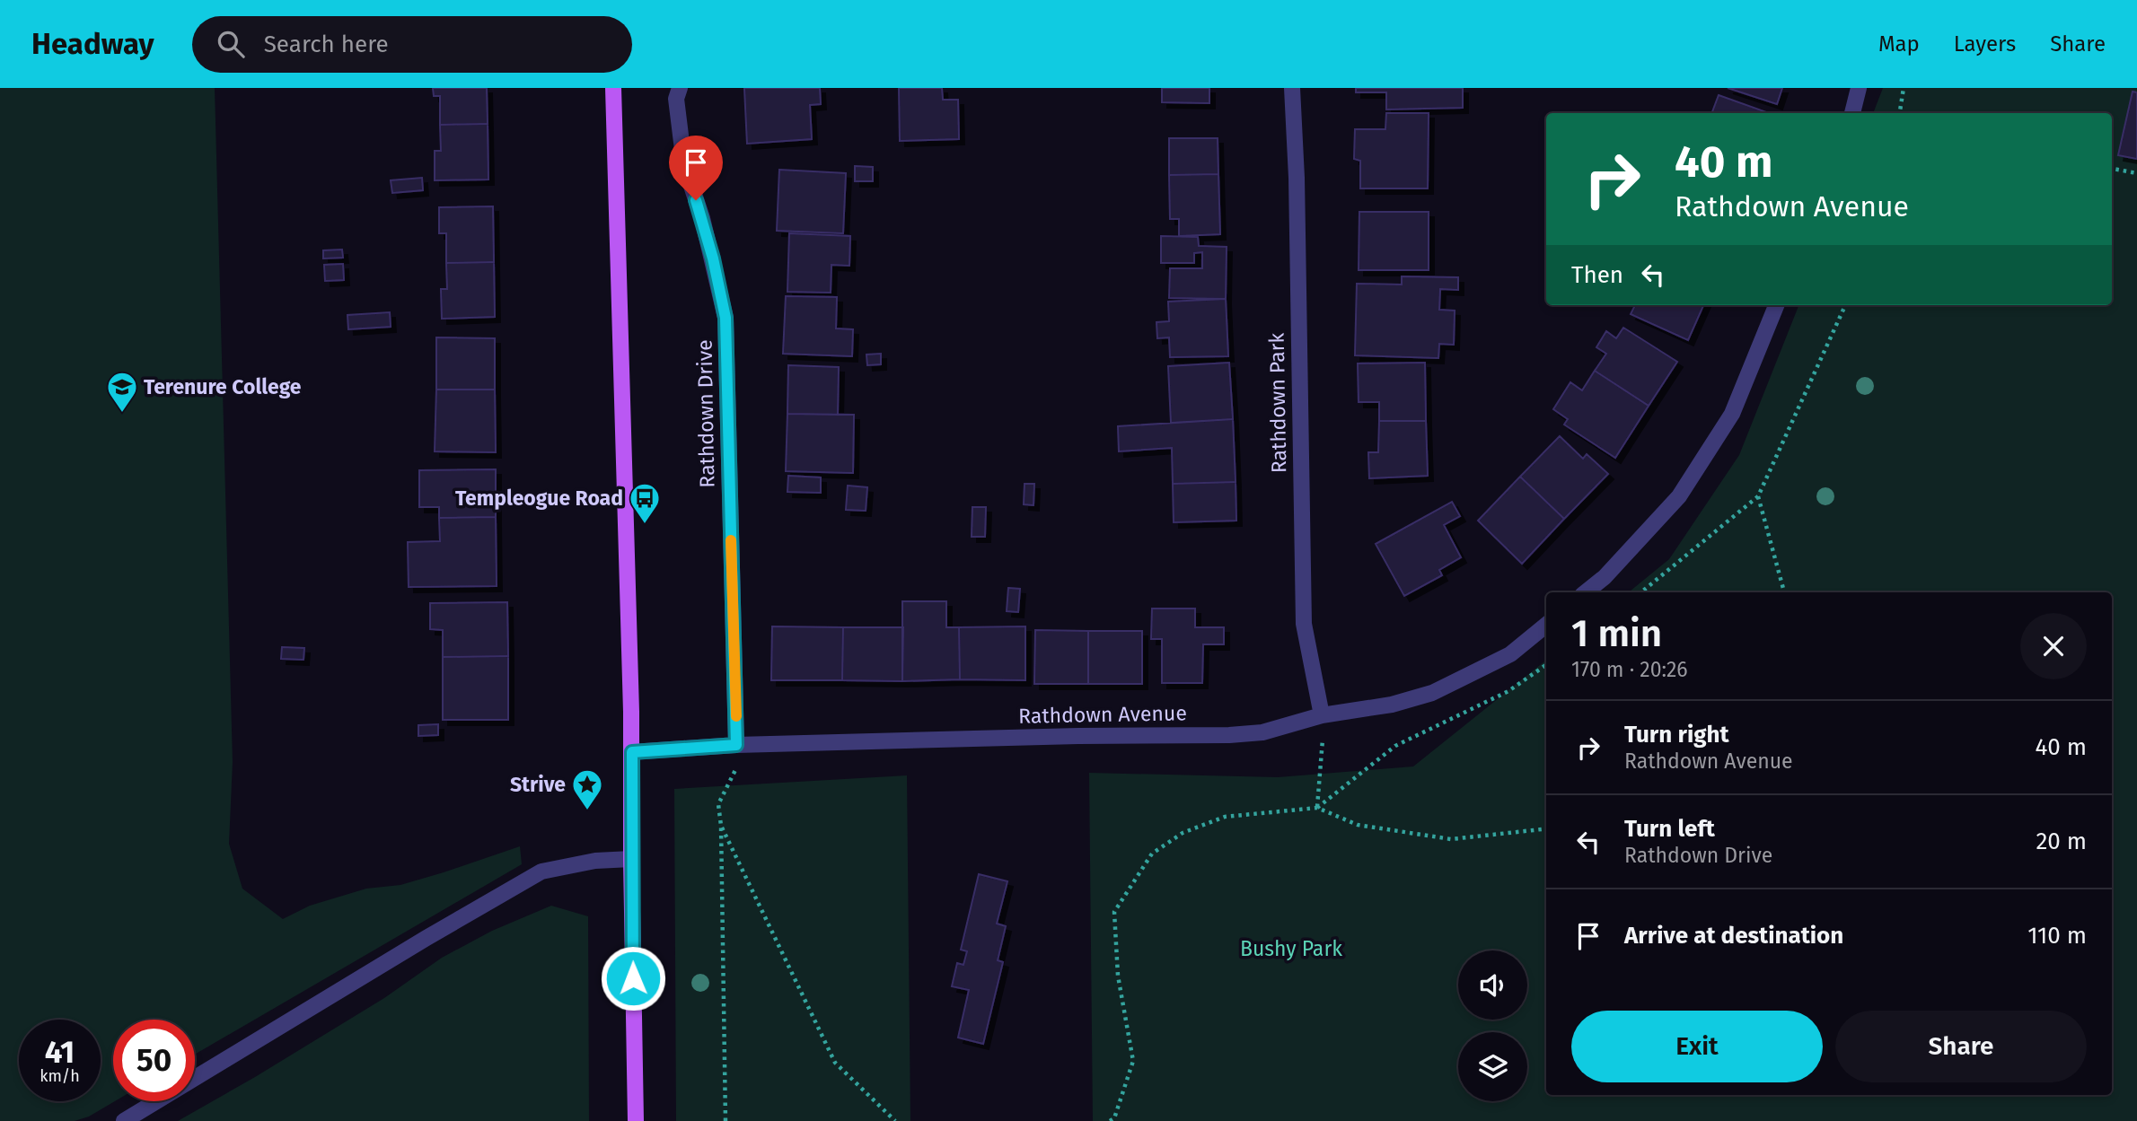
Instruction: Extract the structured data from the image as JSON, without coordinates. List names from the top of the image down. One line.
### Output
{"streets":{"street":["Rathdown Park","Rathdown Drive","Rathdown Avenue"]},"crossings":[["Rathdown Park","Rathdown Avenue"],["Rathdown Drive","Rathdown Avenue"]],"parks":["Bushy Park"],"places":{"school or university":["Terenure College"],"bus stop":["Templeogue Road"],"place":["Strive"]},"page":{"header":"Headway","search":"Search here","nav":["Map","Layers","Share"],"turn":["40 m","Rathdown Avenue"],"then":"Then","heading":["1 min","170 m · 20:26"],"list":[{"name":"Turn right","note":"Rathdown Avenue","value":"40 m"},{"name":"Turn left","note":"Rathdown Drive","value":"20 m"},{"name":"Arrive at destination","value":"110 m"}],"buttons":["Exit","Share"],"speed":"41 km/h","limit":"50"}}
